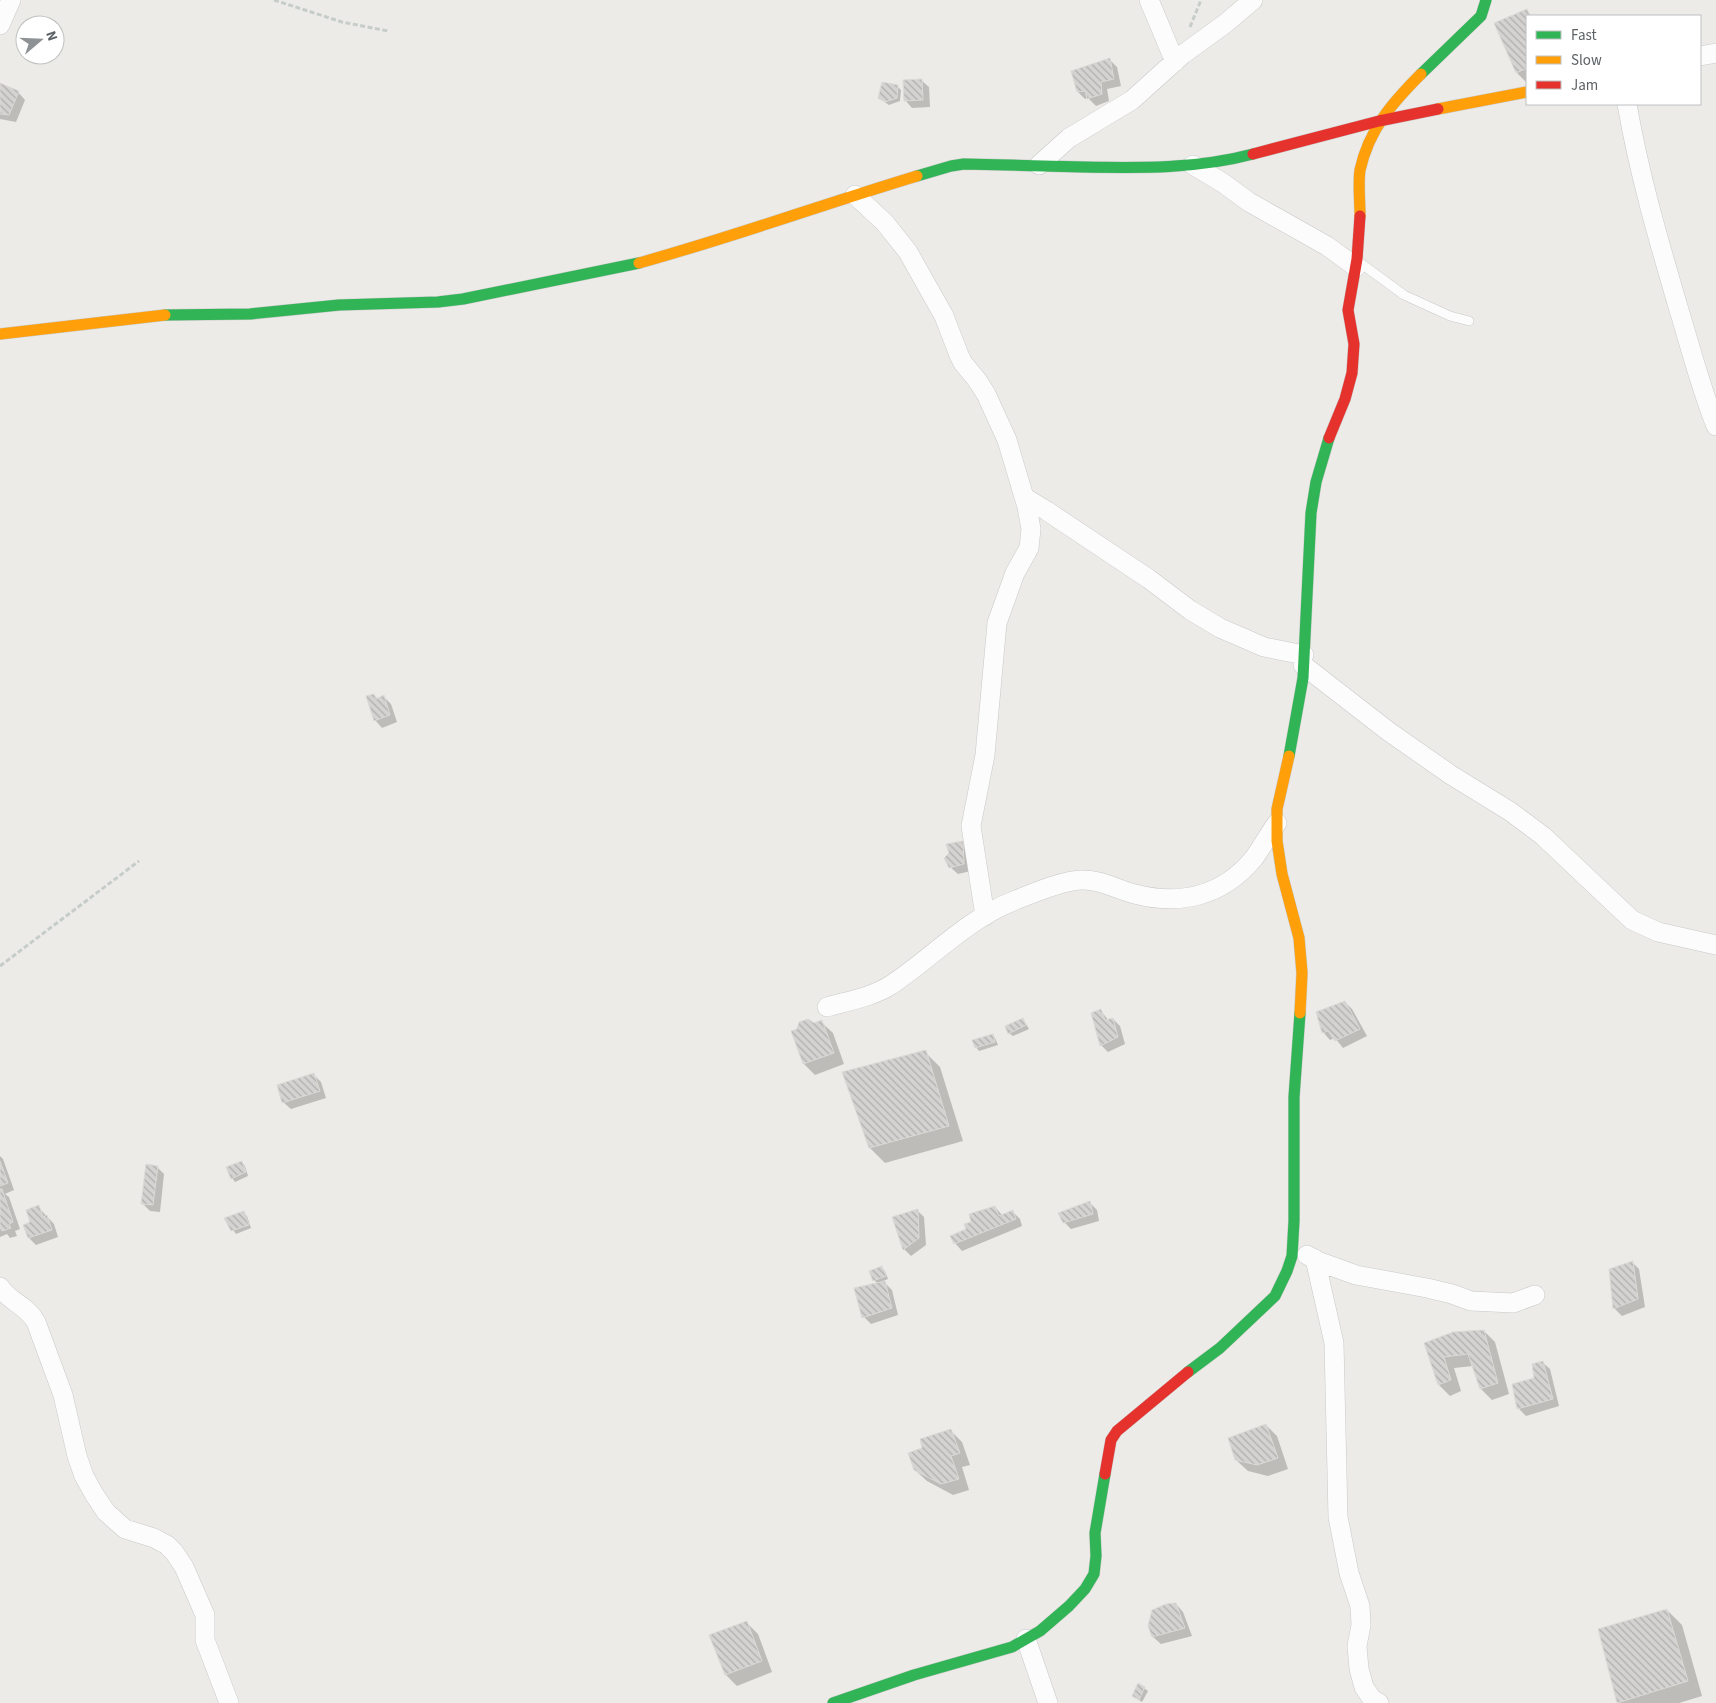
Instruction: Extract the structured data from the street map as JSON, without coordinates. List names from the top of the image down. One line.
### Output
{"legend":["Fast","Slow","Jam"],"north":"right"}
